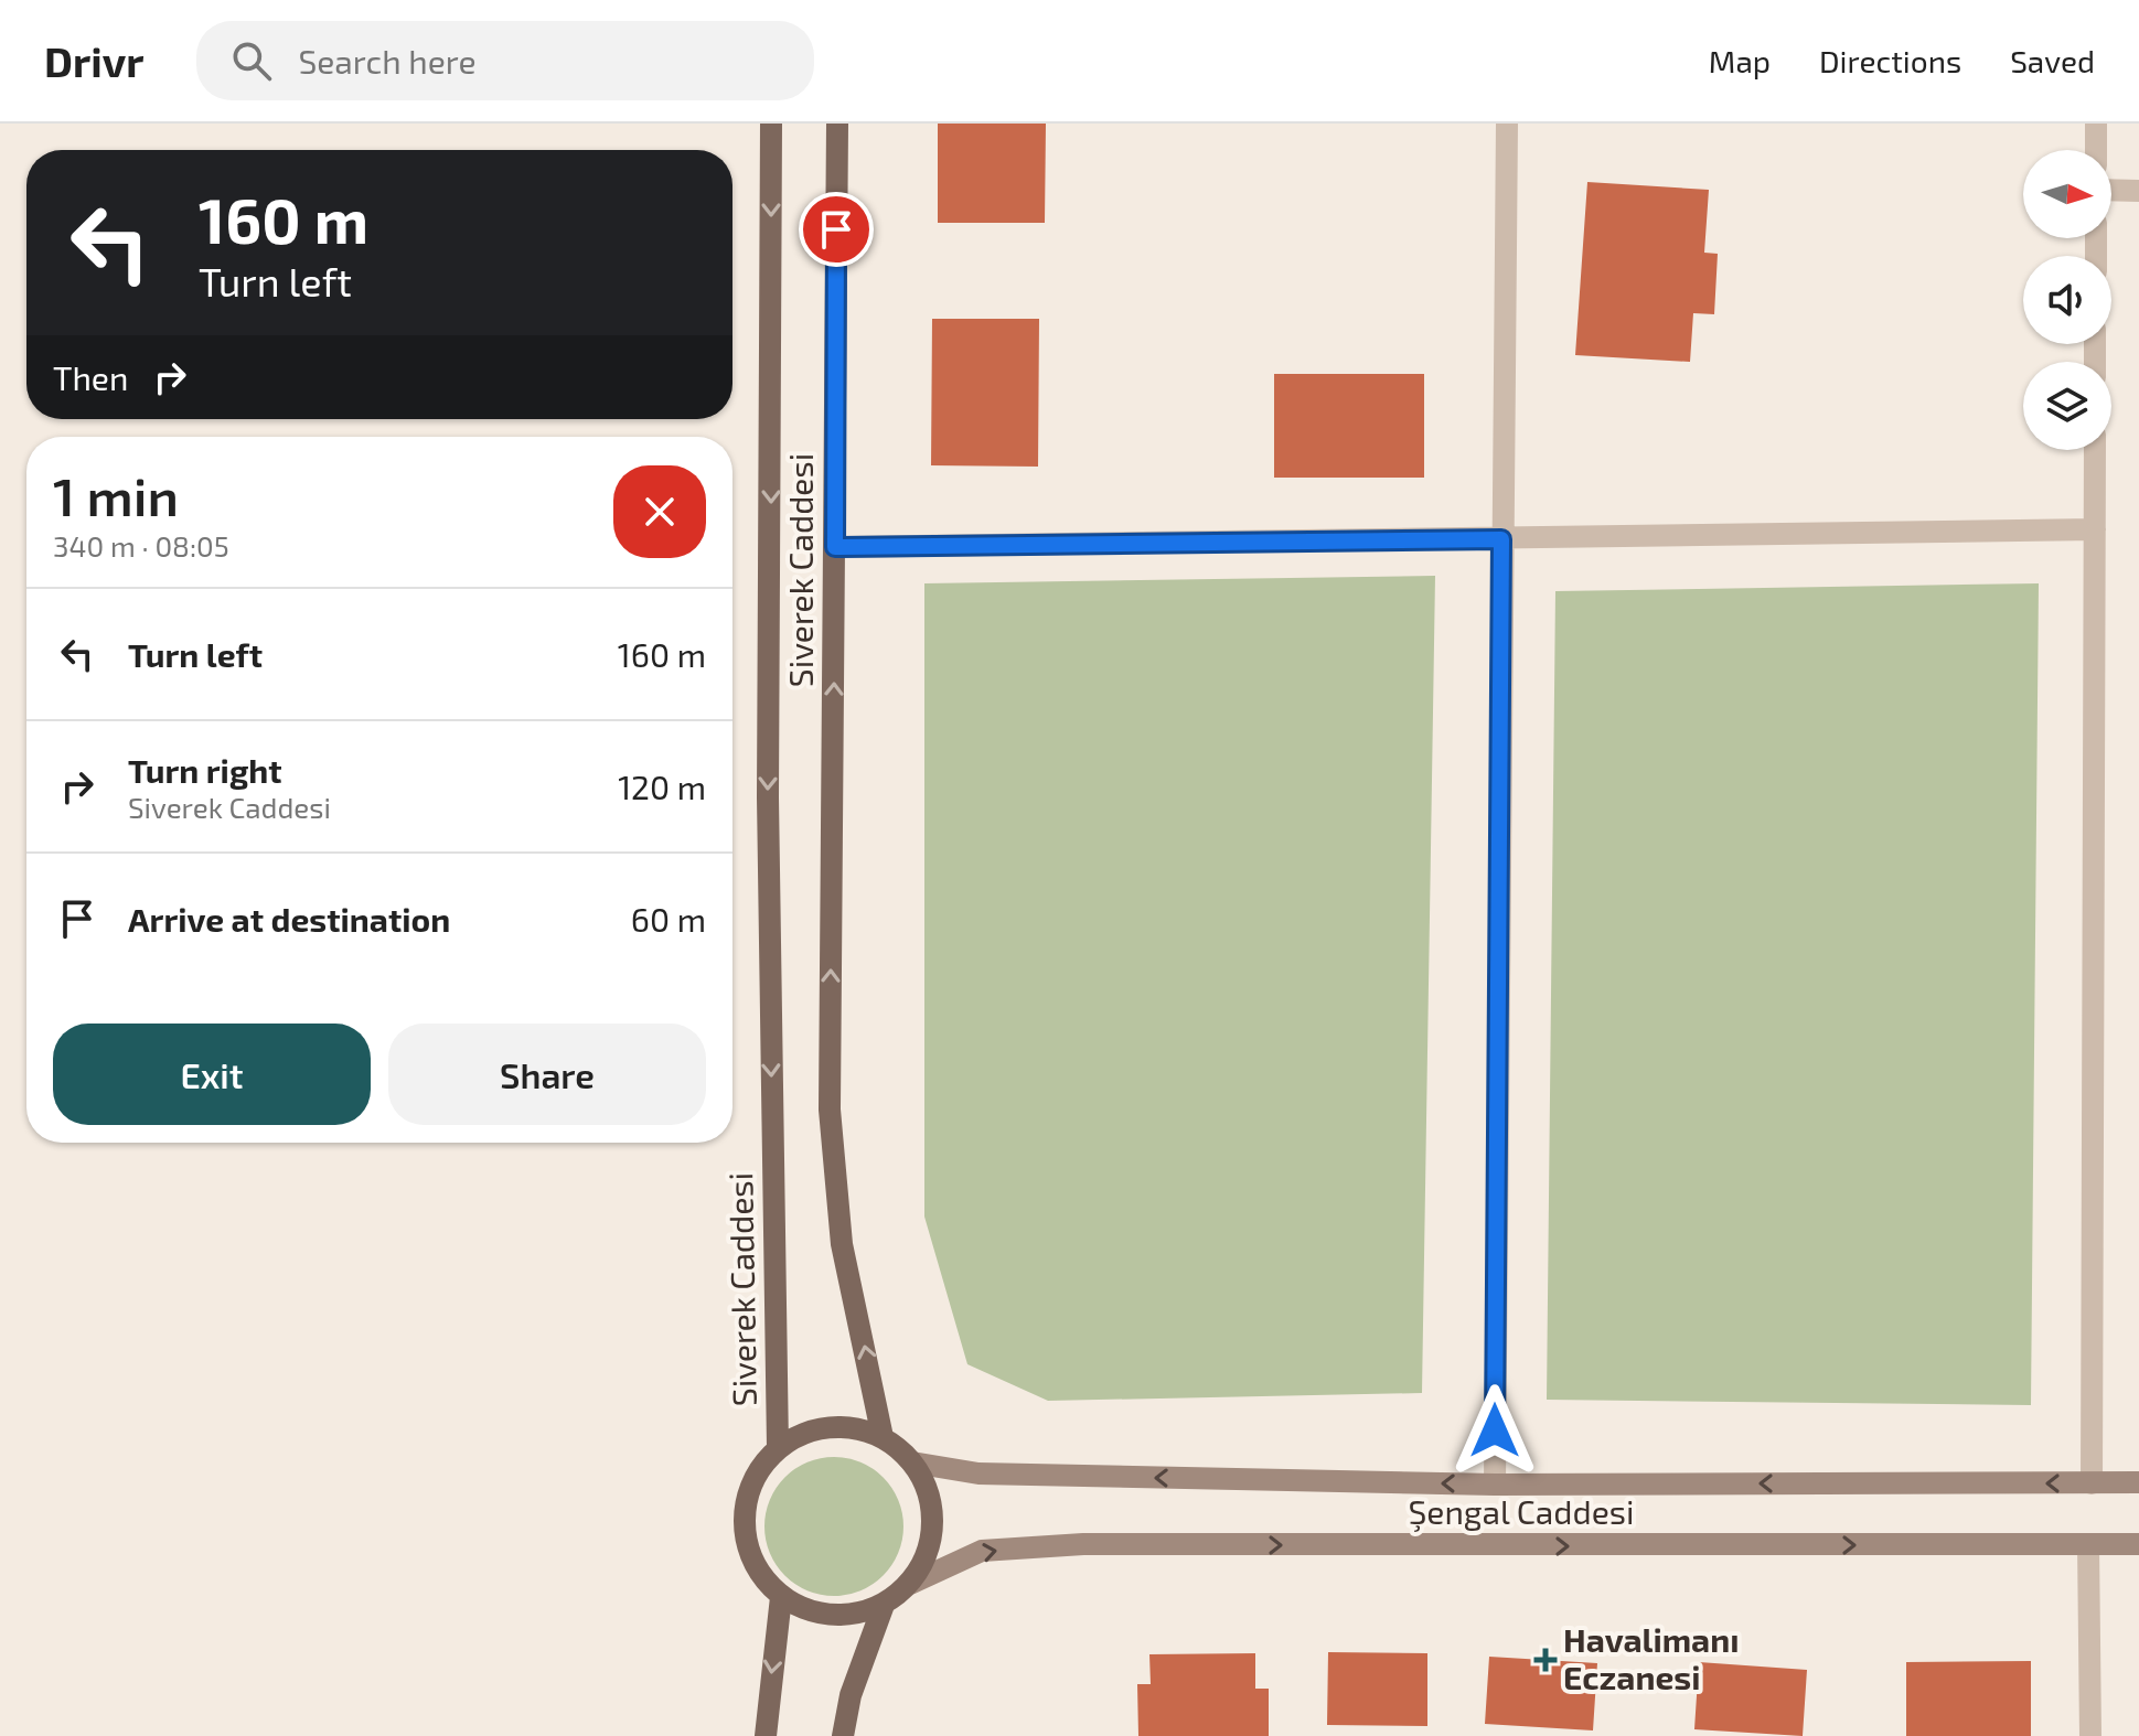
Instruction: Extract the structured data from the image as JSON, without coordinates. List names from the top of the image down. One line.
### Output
{"streets":{"main road":["Siverek Caddesi","Şengal Caddesi"]},"crossings":[["Siverek Caddesi","Şengal Caddesi"]],"places":{"health":["Havalimanı Eczanesi"]},"north":"right","page":{"header":"Drivr","search":"Search here","nav":["Map","Directions","Saved"],"turn":["160 m","Turn left"],"then":"Then","heading":["1 min","340 m · 08:05"],"list":[{"name":"Turn left","value":"160 m"},{"name":"Turn right","note":"Siverek Caddesi","value":"120 m"},{"name":"Arrive at destination","value":"60 m"}],"buttons":["Exit","Share"]}}
